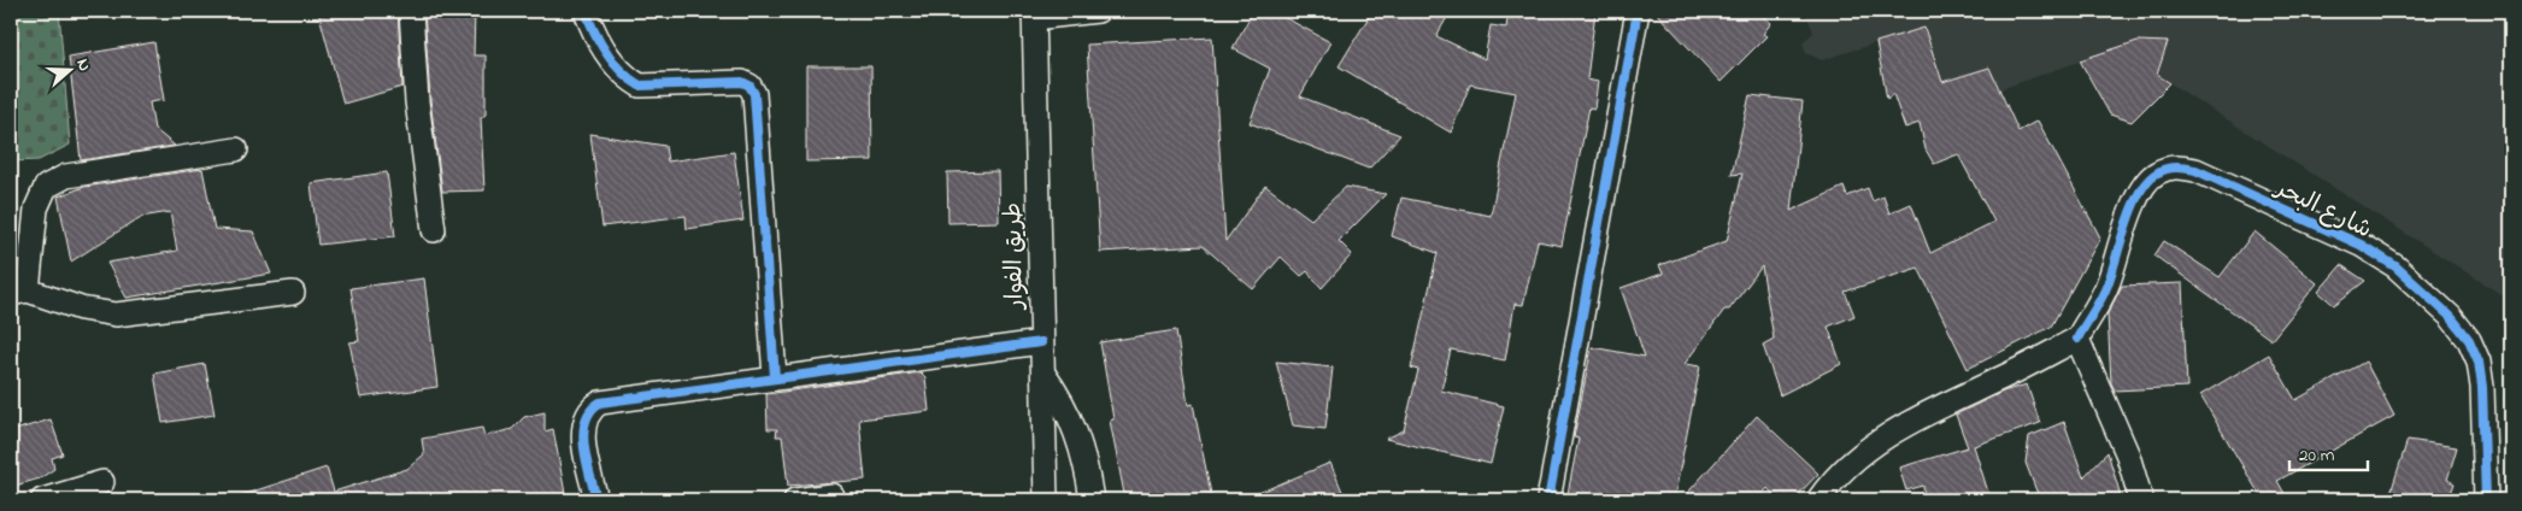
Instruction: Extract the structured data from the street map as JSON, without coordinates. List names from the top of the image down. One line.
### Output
{"streets":{"street":["شارع البحر","طريق الفوار"]},"scale_bar":"20 m","north":"right"}
